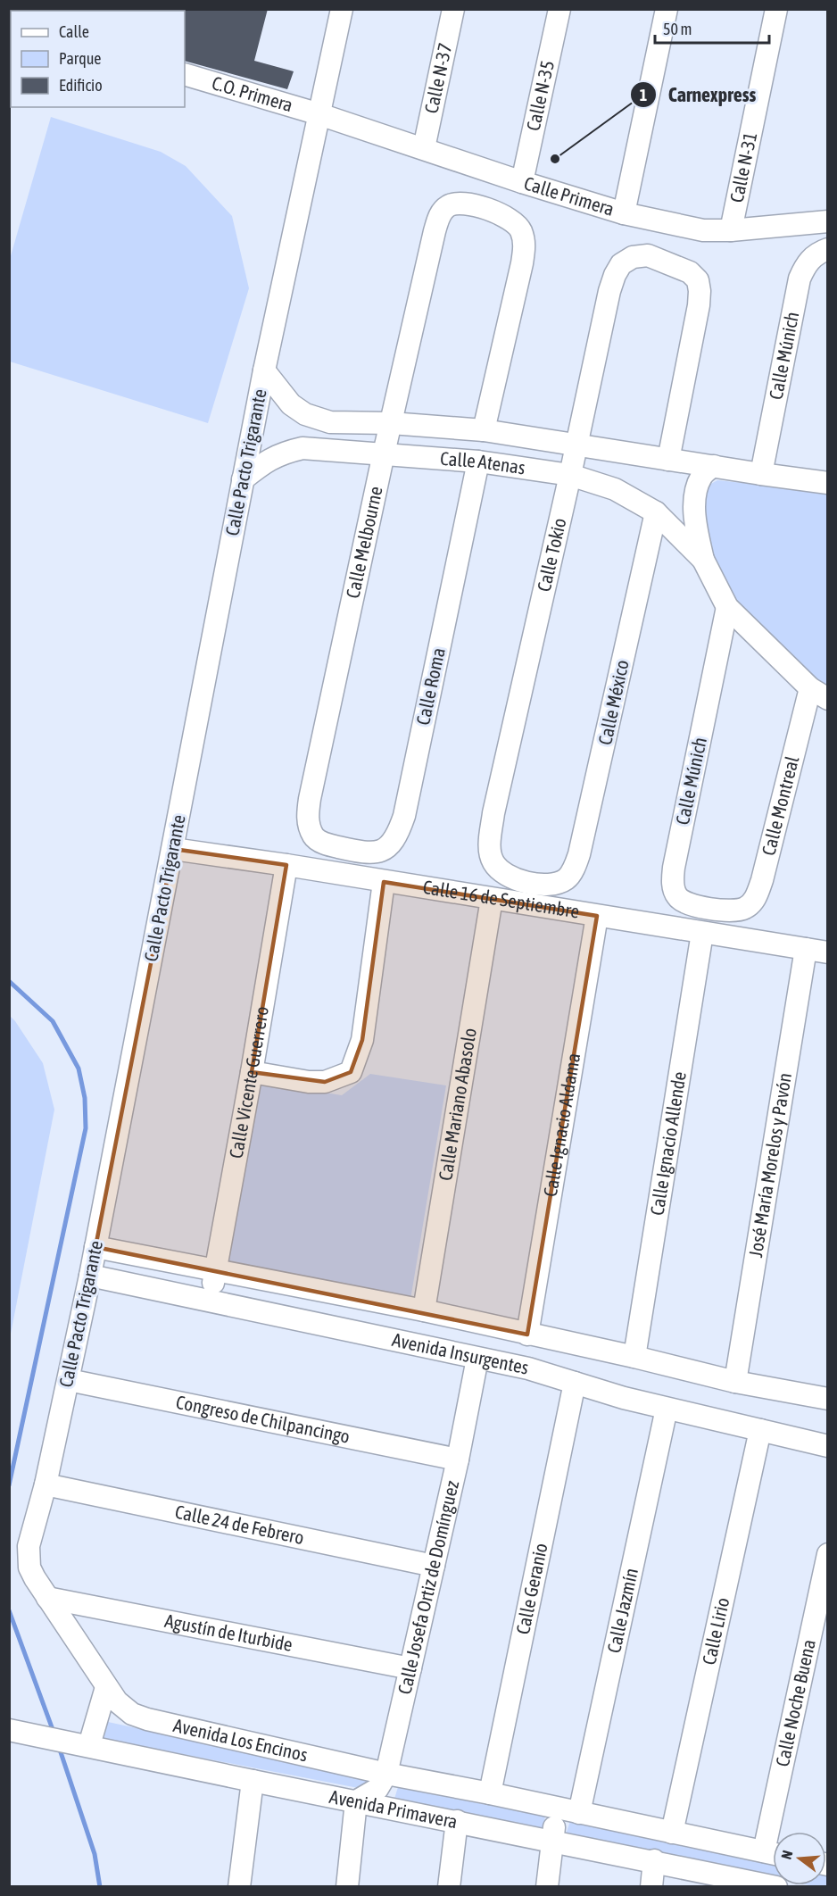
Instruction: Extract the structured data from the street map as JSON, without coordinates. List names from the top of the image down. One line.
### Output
{"streets":{"street":["Calle N-37","C.O. Primera","Calle N-35","Calle N-31","Calle Primera","Calle Múnich","Calle Pacto Trigarante","Calle Atenas","Calle Melbourne","Calle Tokio","Calle Roma","Calle México","Calle Montreal","Calle 16 de Septiembre","Calle Vicente Guerrero","Calle Mariano Abasolo","Calle Ignacio Aldama","Calle Ignacio Allende","José María Morelos y Pavón","Avenida Insurgentes","Congreso de Chilpancingo","Calle 24 de Febrero","Calle Josefa Ortiz de Domínguez","Calle Geranio","Calle Jazmín","Calle Lirio","Agustín de Iturbide","Calle Noche Buena","Avenida Los Encinos","Avenida Primavera"]},"crossings":[["Calle N-37","Calle Primera"],["C.O. Primera","Calle Primera"],["C.O. Primera","Calle Pacto Trigarante"],["Calle N-35","Calle Primera"],["Calle N-31","Calle Primera"],["Calle Primera","Calle Pacto Trigarante"],["Calle Múnich","Calle Atenas"],["Calle Múnich","Calle Montreal"],["Calle Pacto Trigarante","Calle Atenas"],["Calle Pacto Trigarante","Calle 16 de Septiembre"],["Calle Pacto Trigarante","Avenida Insurgentes"],["Calle Pacto Trigarante","Congreso de Chilpancingo"],["Calle Pacto Trigarante","Calle 24 de Febrero"],["Calle Pacto Trigarante","Agustín de Iturbide"],["Calle Pacto Trigarante","Avenida Los Encinos"],["Calle Atenas","Calle Melbourne"],["Calle Atenas","Calle Tokio"],["Calle Atenas","Calle Roma"],["Calle Atenas","Calle México"],["Calle Atenas","Calle Montreal"],["Calle Melbourne","Calle Roma"],["Calle Tokio","Calle México"],["Calle 16 de Septiembre","Calle Vicente Guerrero"],["Calle 16 de Septiembre","Calle Mariano Abasolo"],["Calle 16 de Septiembre","Calle Ignacio Aldama"],["Calle 16 de Septiembre","Calle Ignacio Allende"],["Calle 16 de Septiembre","José María Morelos y Pavón"],["Calle Vicente Guerrero","Avenida Insurgentes"],["Calle Mariano Abasolo","Avenida Insurgentes"],["Calle Ignacio Aldama","Avenida Insurgentes"],["Calle Ignacio Allende","Avenida Insurgentes"],["José María Morelos y Pavón","Avenida Insurgentes"],["Avenida Insurgentes","Calle Josefa Ortiz de Domínguez"],["Avenida Insurgentes","Calle Geranio"],["Avenida Insurgentes","Calle Jazmín"],["Avenida Insurgentes","Calle Lirio"],["Congreso de Chilpancingo","Calle Josefa Ortiz de Domínguez"],["Calle 24 de Febrero","Calle Josefa Ortiz de Domínguez"],["Calle Josefa Ortiz de Domínguez","Agustín de Iturbide"],["Calle Josefa Ortiz de Domínguez","Avenida Los Encinos"],["Calle Josefa Ortiz de Domínguez","Avenida Primavera"],["Calle Geranio","Avenida Primavera"],["Calle Jazmín","Avenida Primavera"],["Calle Lirio","Avenida Primavera"],["Avenida Los Encinos","Avenida Primavera"]],"places":["Carnexpress"],"legend":["Calle","Parque","Edificio"],"scale_bar":"50 m","north":"left"}
